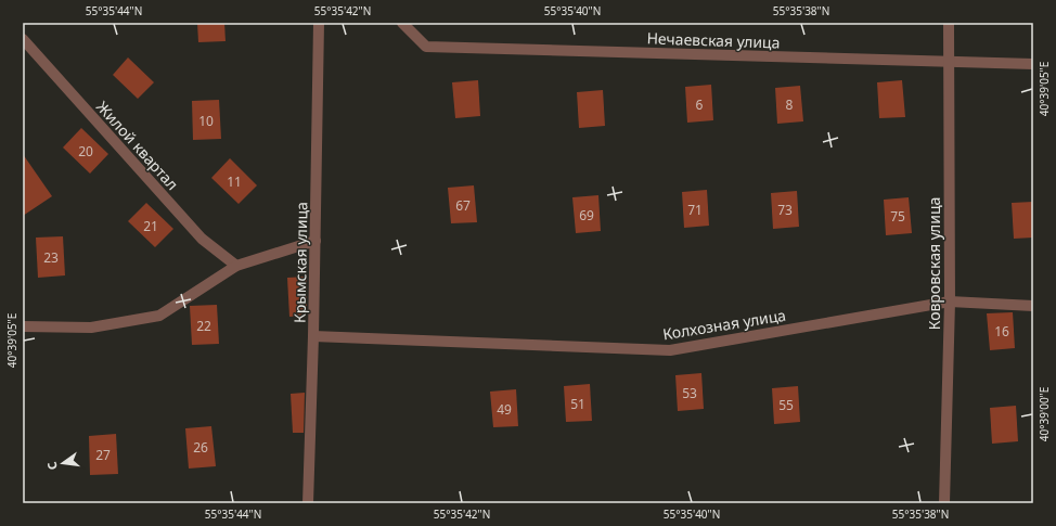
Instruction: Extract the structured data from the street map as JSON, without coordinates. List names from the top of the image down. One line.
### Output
{"streets":{"street":["Нечаевская улица","Жилой квартал","Крымская улица","Ковровская улица","Колхозная улица"]},"crossings":[["Нечаевская улица","Ковровская улица"],["Крымская улица","Колхозная улица"],["Ковровская улица","Колхозная улица"]],"house_numbers":["6","8","10","20","11","67","71","73","69","75","21","23","22","16","53","51","55","49","26","27"],"north":"left","coordinates":["55°35'44\"N","55°35'42\"N","55°35'40\"N","55°35'38\"N","40°39'05\"E","40°39'00\"E"]}
